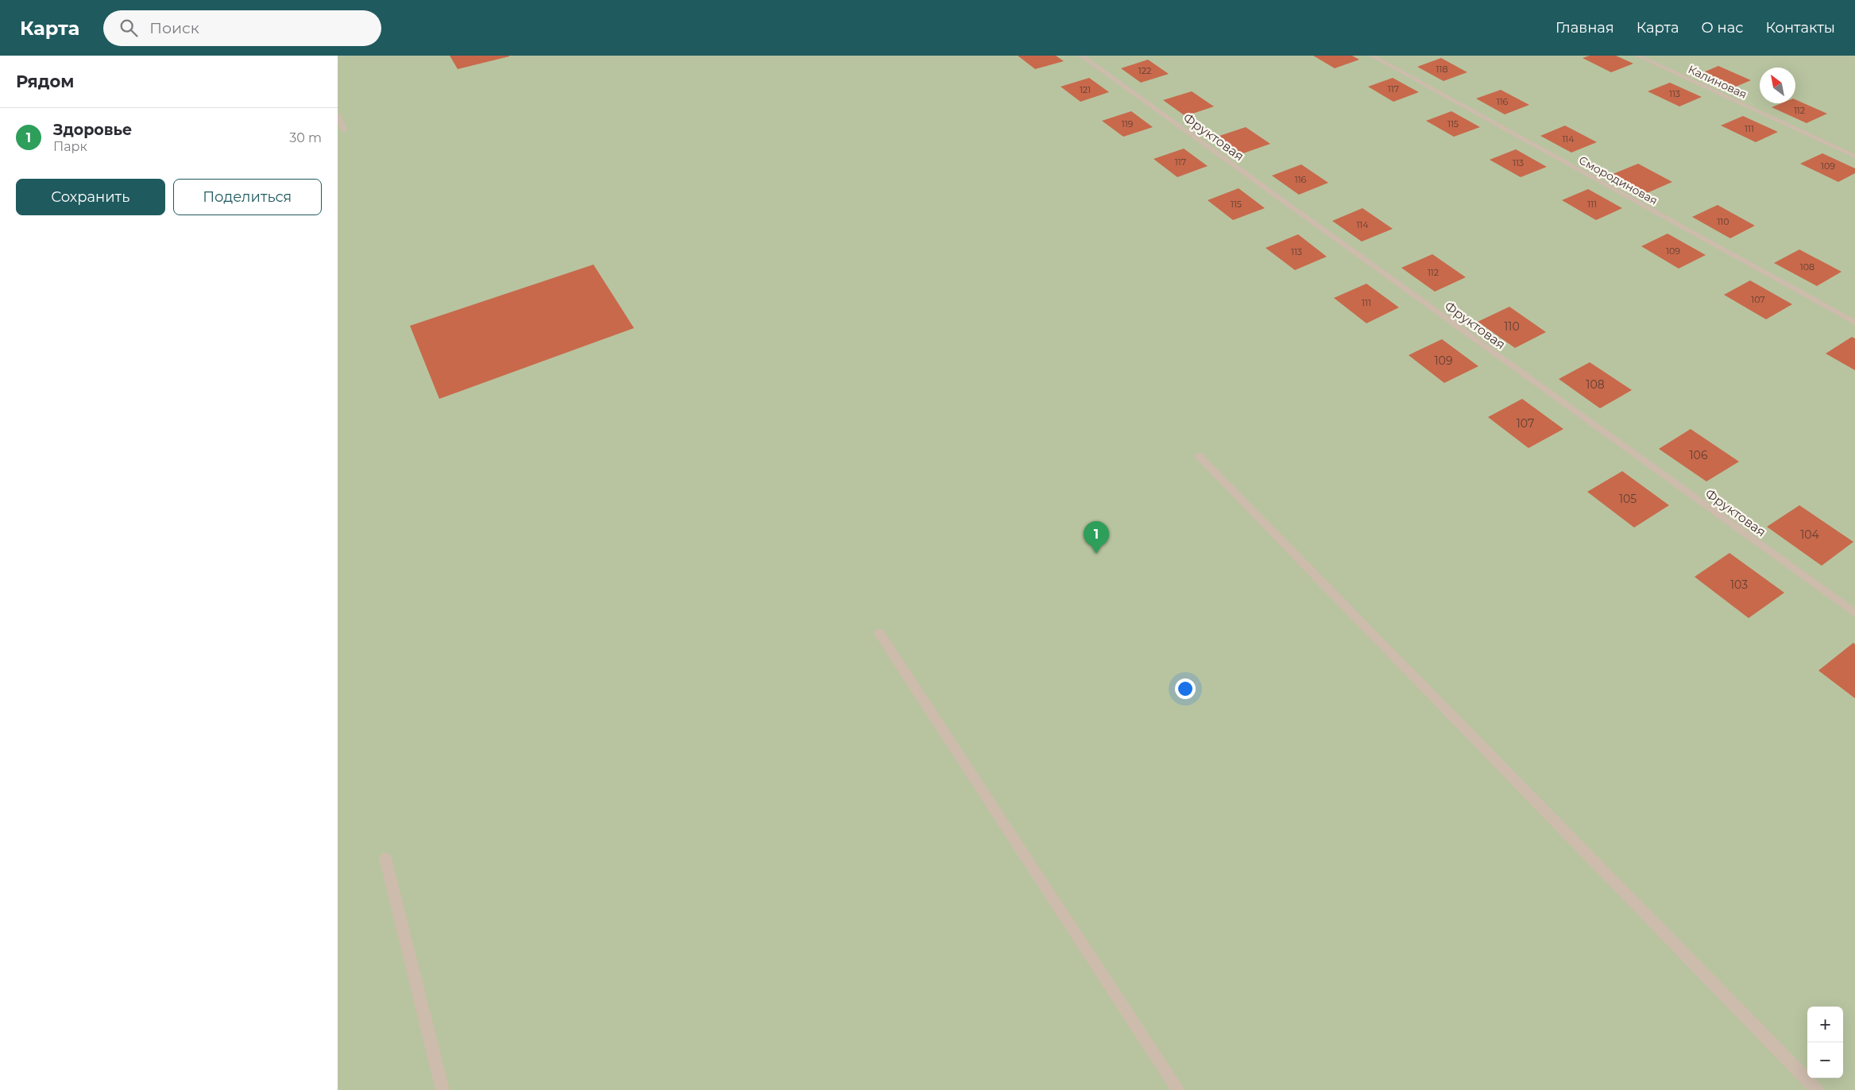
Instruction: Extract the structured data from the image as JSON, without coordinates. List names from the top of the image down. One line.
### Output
{"streets":{"street":["Калиновая","Фруктовая","Смородиновая"]},"house_numbers":["118","122","117","121","113","116","112","119","115","111","114","117","113","109","116","115","111","110","114","109","113","108","112","107","111","110","109","108","107","106","105","104","103"],"north":"top left","page":{"header":"Карта","search":"Поиск","nav":["Главная","Карта","О нас","Контакты"],"heading":"Рядом","list":[{"mark":"1","name":"Здоровье","note":"Парк","value":"30 m"}],"buttons":["Сохранить","Поделиться"],"pins":"1","map_buttons":["+","−"]}}
